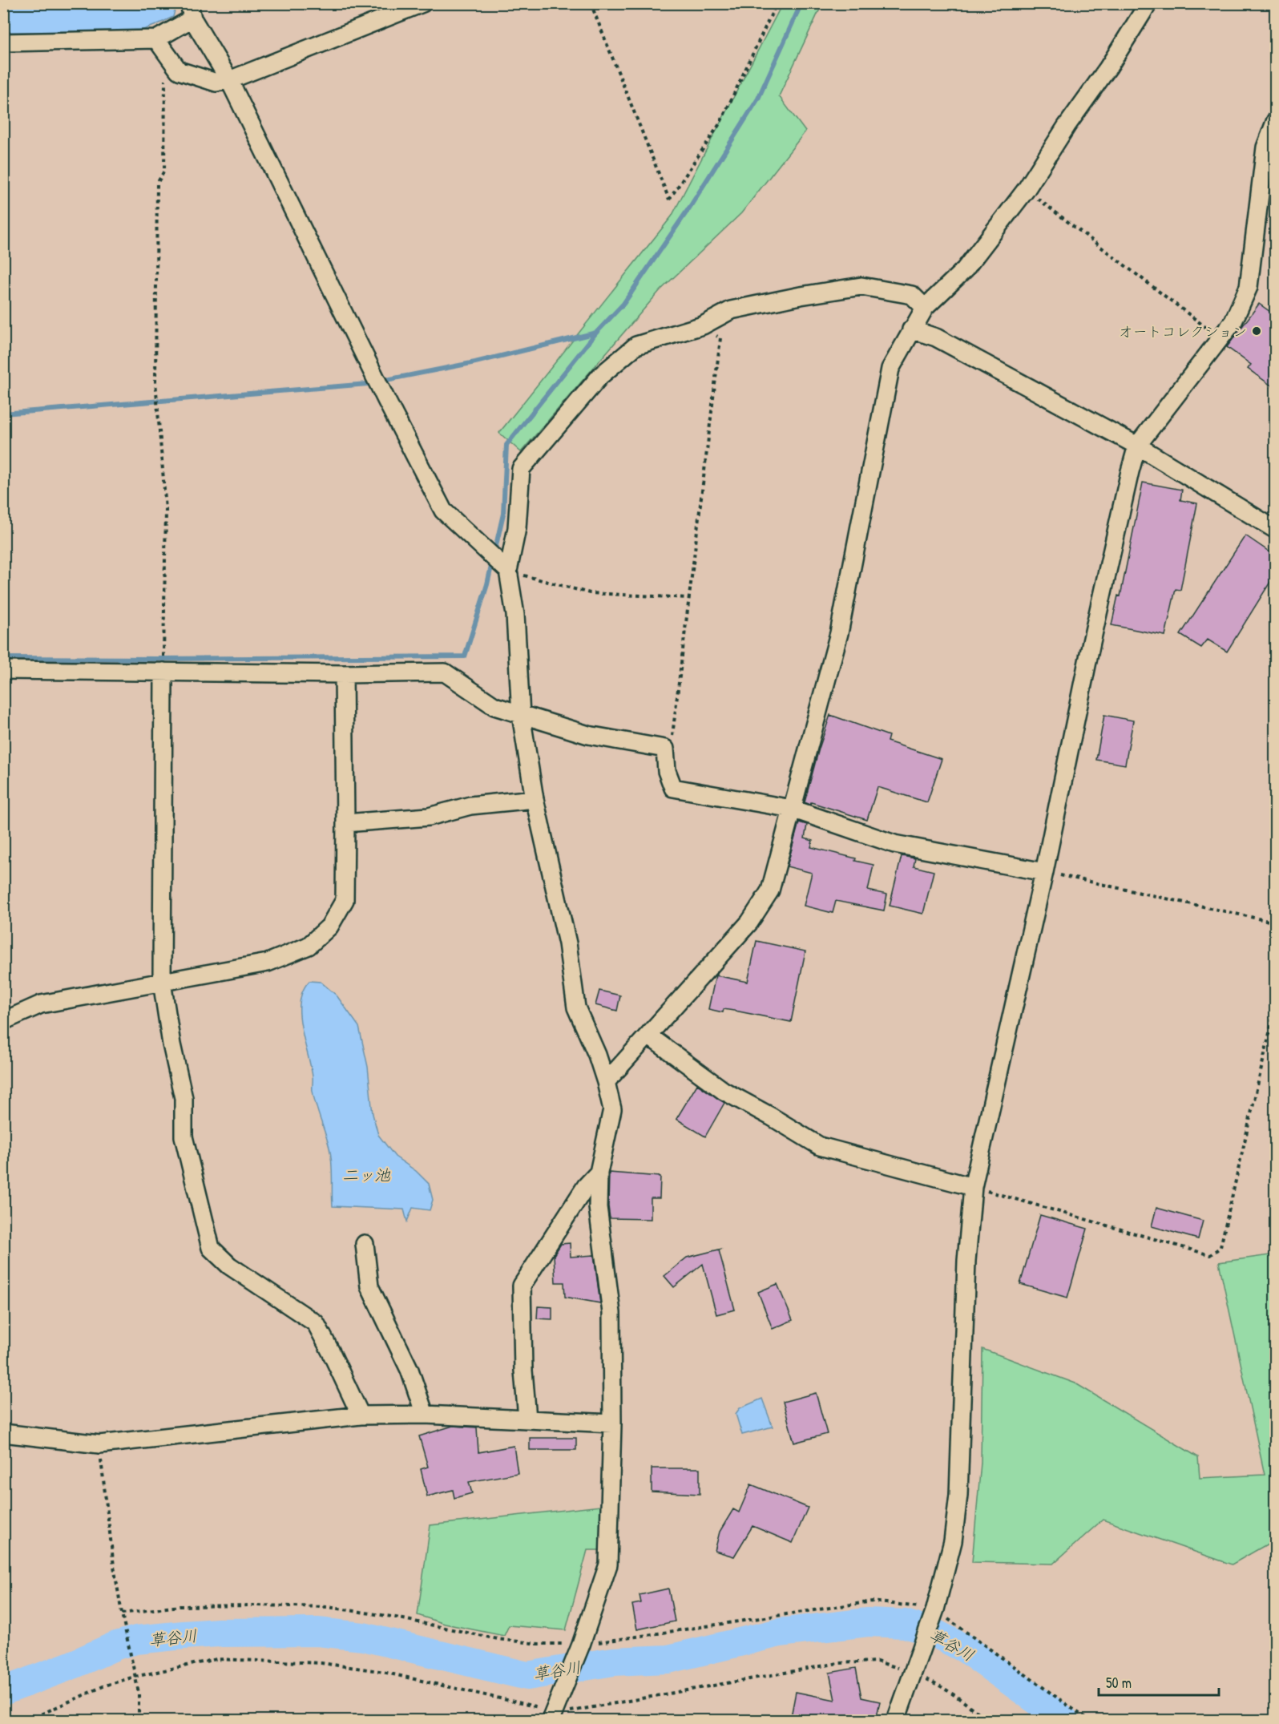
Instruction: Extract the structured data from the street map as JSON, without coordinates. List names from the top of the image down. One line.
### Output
{"water":["二ッ池","草谷川"],"places":["オートコレクション"],"scale_bar":"50 m"}
